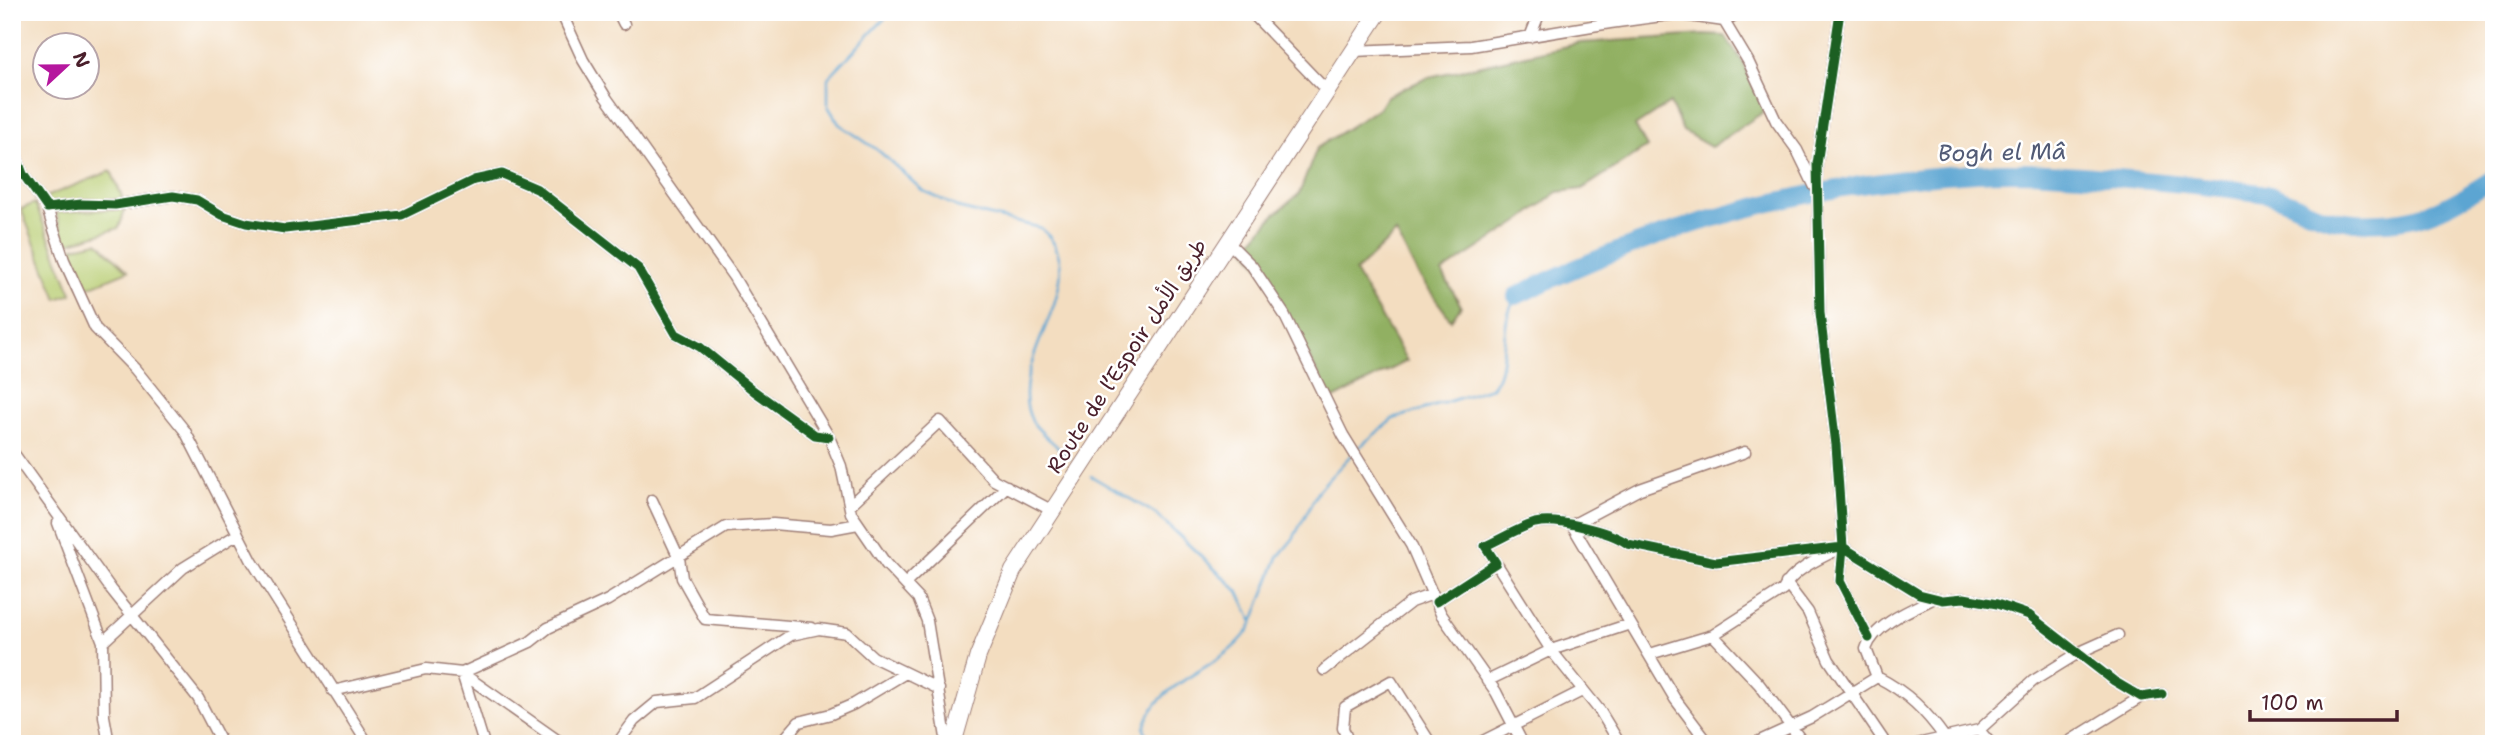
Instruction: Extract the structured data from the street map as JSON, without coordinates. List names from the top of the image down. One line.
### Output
{"streets":{"highway":["Route de l’Espoir طريق الأمل"]},"water":["Bogh el Mâ"],"scale_bar":"100 m","north":"right"}
